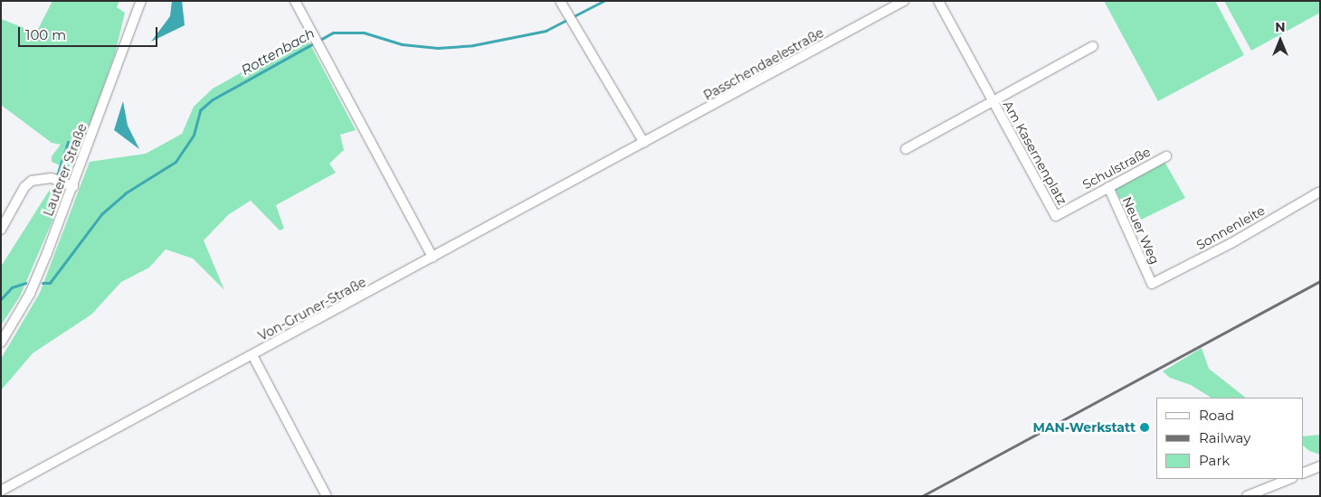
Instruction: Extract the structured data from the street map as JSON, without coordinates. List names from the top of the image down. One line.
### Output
{"streets":{"street":["Passchendaelestraße","Am Kasernenplatz","Schulstraße","Lauterer Straße","Sonnenleite","Neuer Weg","Von-Gruner-Straße"]},"crossings":[["Passchendaelestraße","Von-Gruner-Straße"],["Am Kasernenplatz","Schulstraße"],["Schulstraße","Neuer Weg"],["Sonnenleite","Neuer Weg"]],"water":["Rottenbach"],"places":["MAN-Werkstatt"],"legend":["Road","Railway","Park"],"scale_bar":"100 m","north":"top"}
